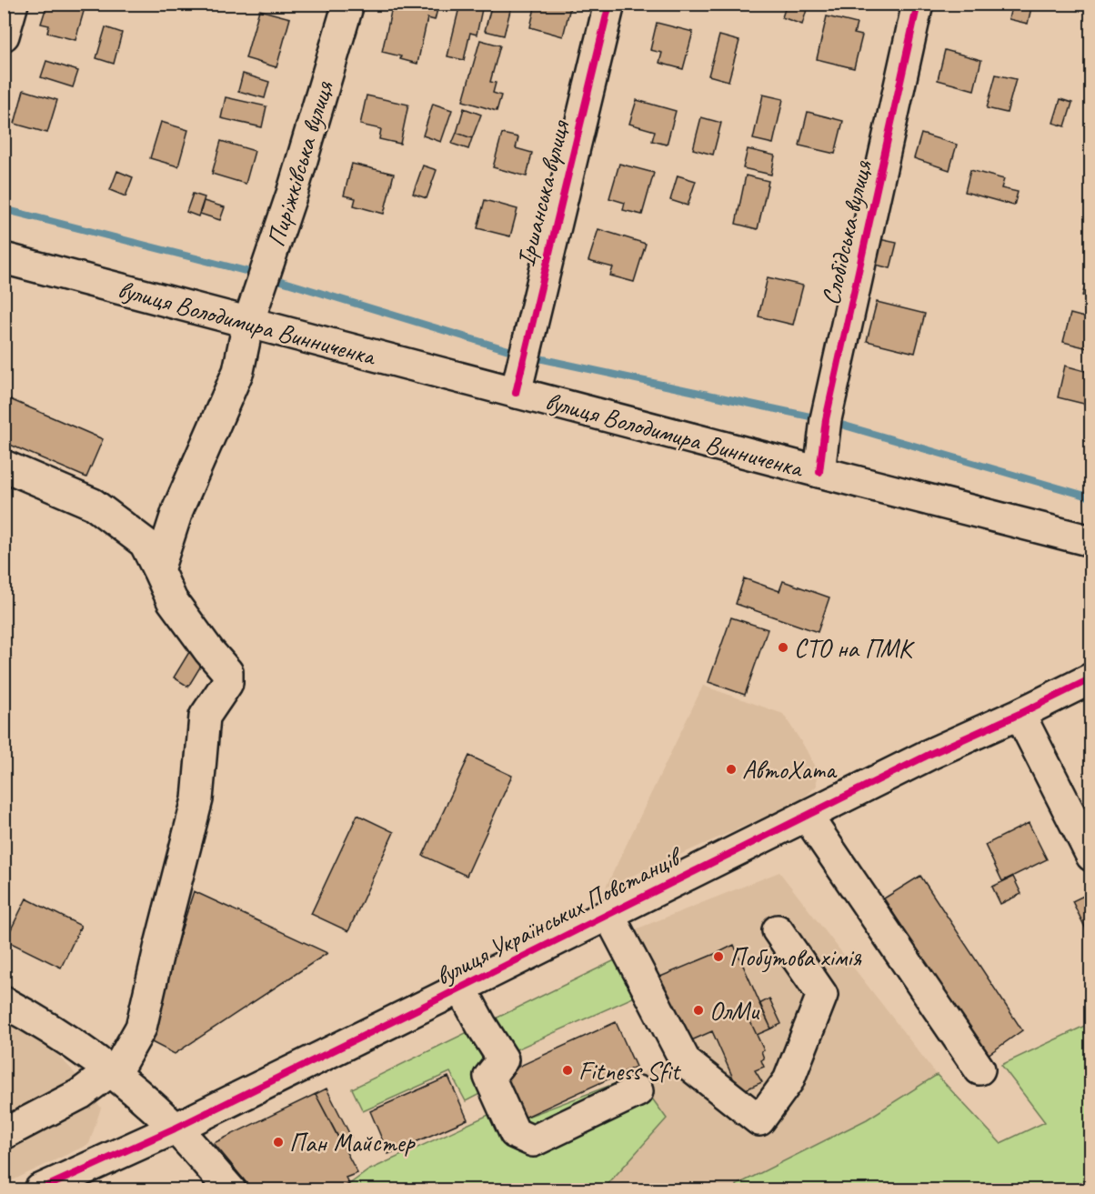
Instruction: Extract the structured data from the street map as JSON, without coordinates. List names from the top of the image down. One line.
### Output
{"streets":{"street":["Пиріжківська вулиця","Іршанська вулиця","Слобідська вулиця","вулиця Володимира Винниченка","вулиця Українських Повстанців"]},"crossings":[["Пиріжківська вулиця","вулиця Володимира Винниченка"],["Іршанська вулиця","вулиця Володимира Винниченка"],["Слобідська вулиця","вулиця Володимира Винниченка"]],"places":["СТО на ПМК","АвтоХата","Побутова хімія","ОлМи","Fitness Sfit","Пан Майстер"]}
